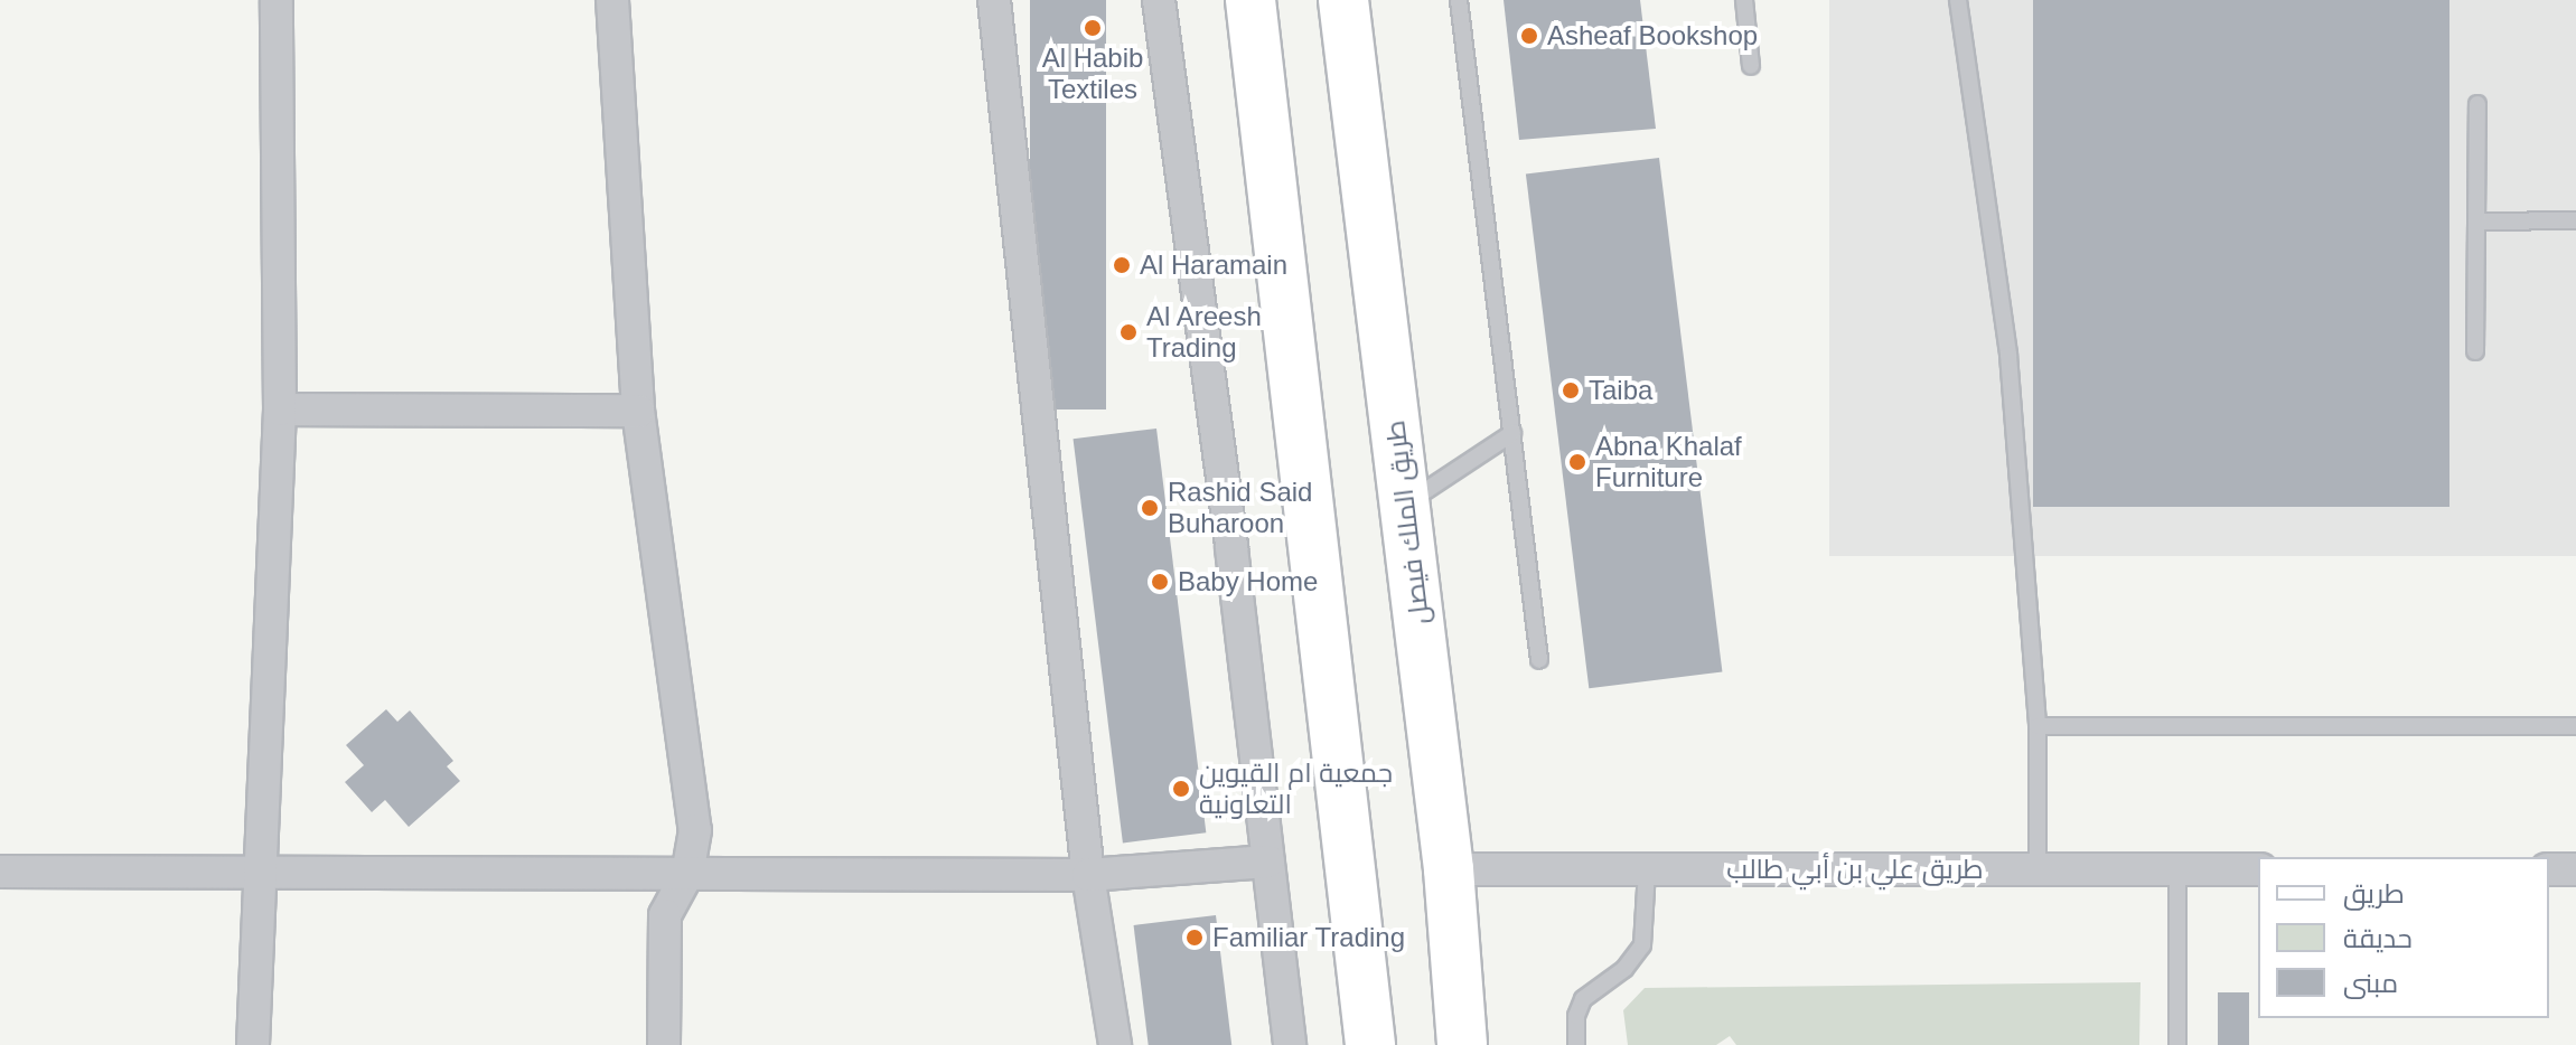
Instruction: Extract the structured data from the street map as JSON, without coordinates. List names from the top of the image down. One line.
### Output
{"streets":{"main road":["طريق الملك فيصل"],"street":["طريق علي بن أبي طالب"]},"crossings":[["طريق الملك فيصل","طريق علي بن أبي طالب"]],"places":["Al Habib Textiles","Asheaf Bookshop","Al Haramain","Al Areesh Trading","Taiba","Abna Khalaf Furniture","Rashid Said Buharoon","Baby Home","جمعية ام القيوين التعاونية","Familiar Trading"],"legend":["طريق","حديقة","مبنى"]}
